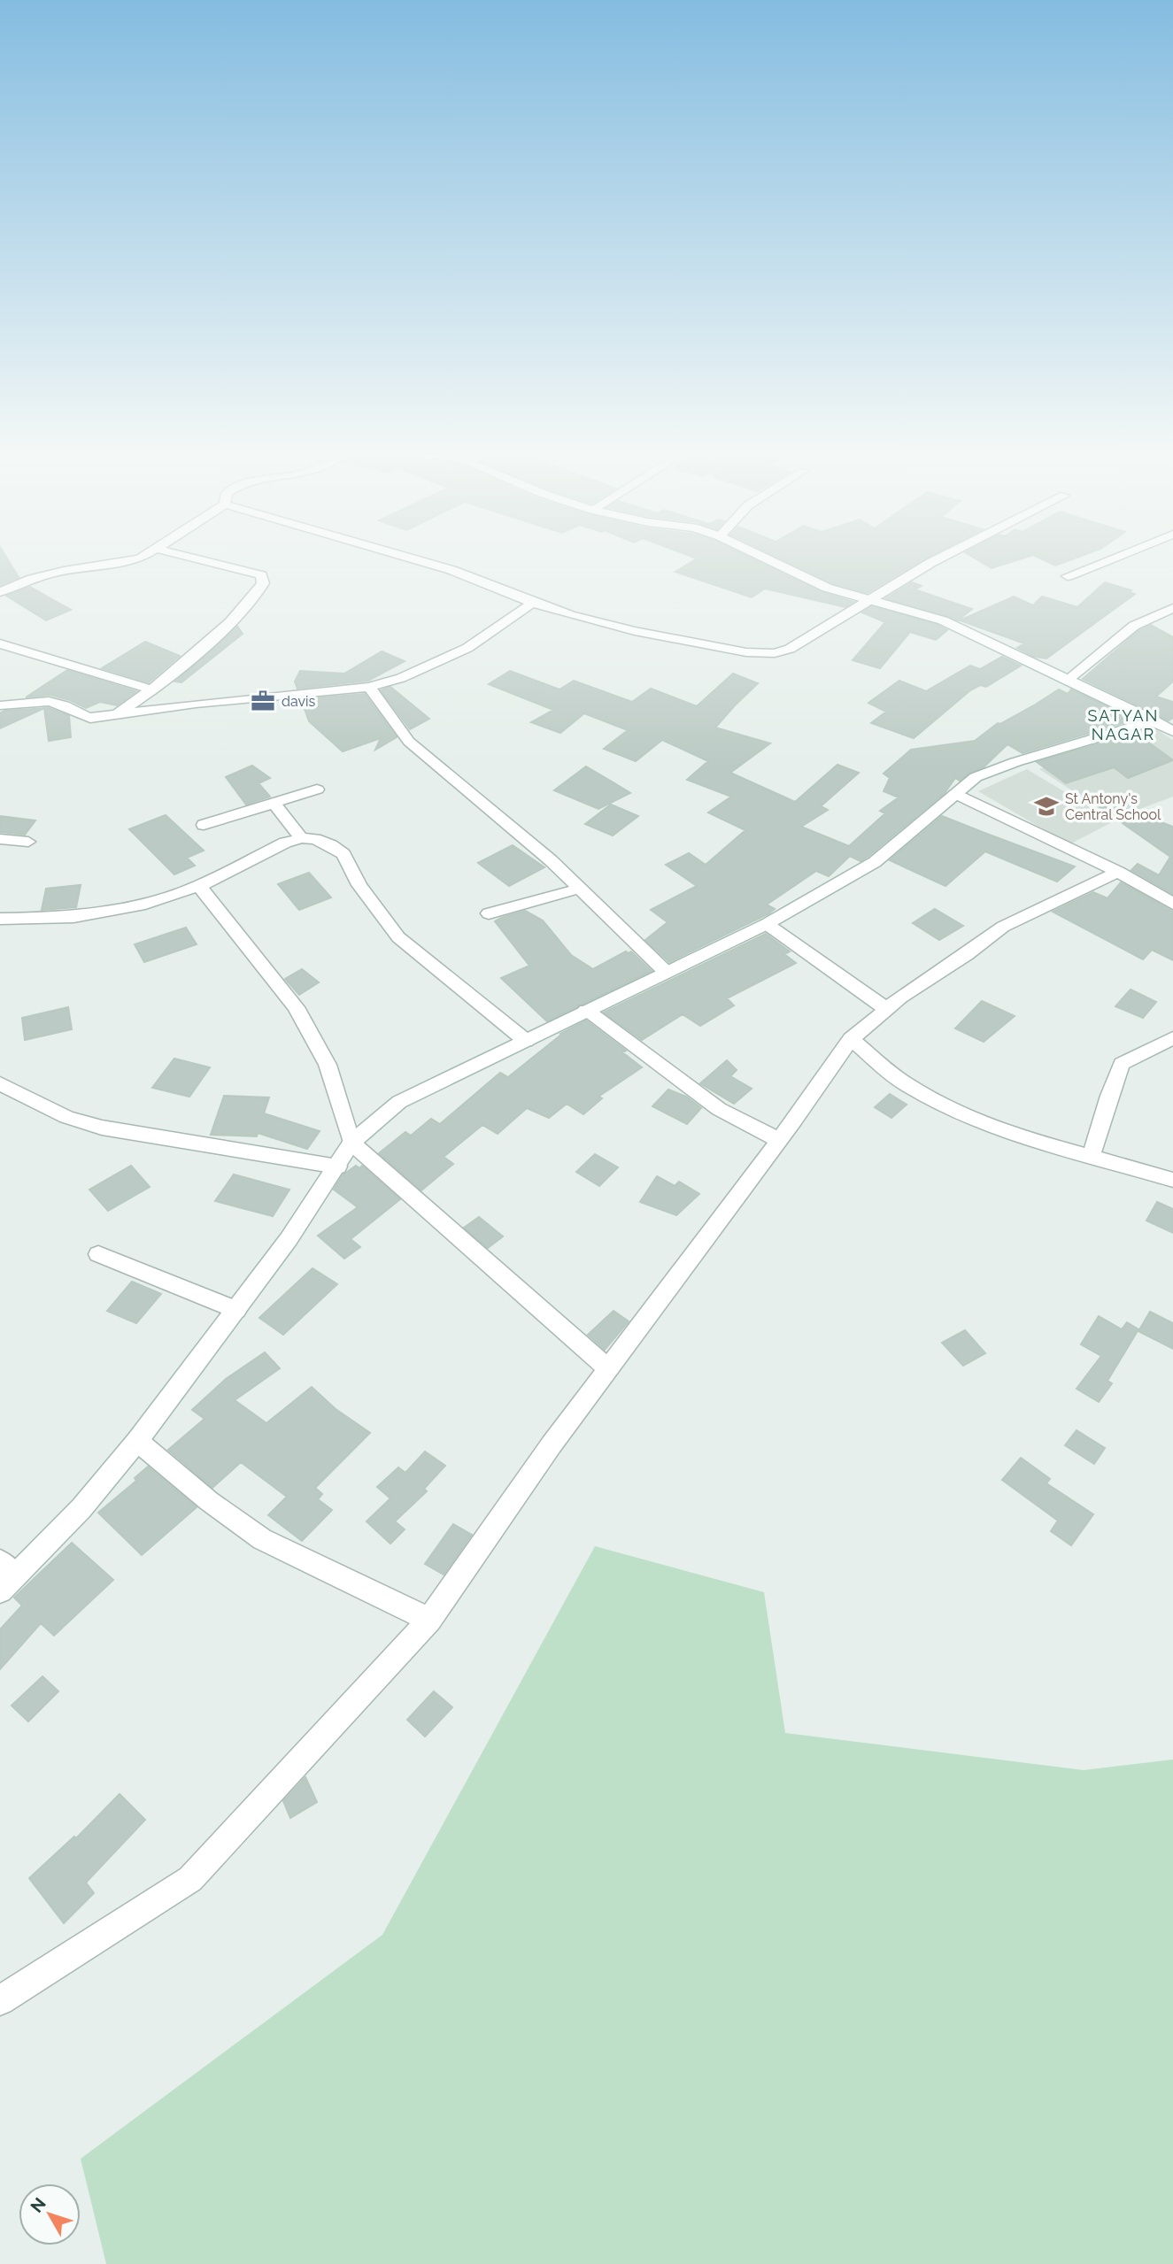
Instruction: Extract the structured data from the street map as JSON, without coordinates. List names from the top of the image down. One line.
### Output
{"districts":["SATYAN NAGAR"],"places":{"office":["davis"],"school or university":["St Antony's Central School"]},"north":"top left"}
